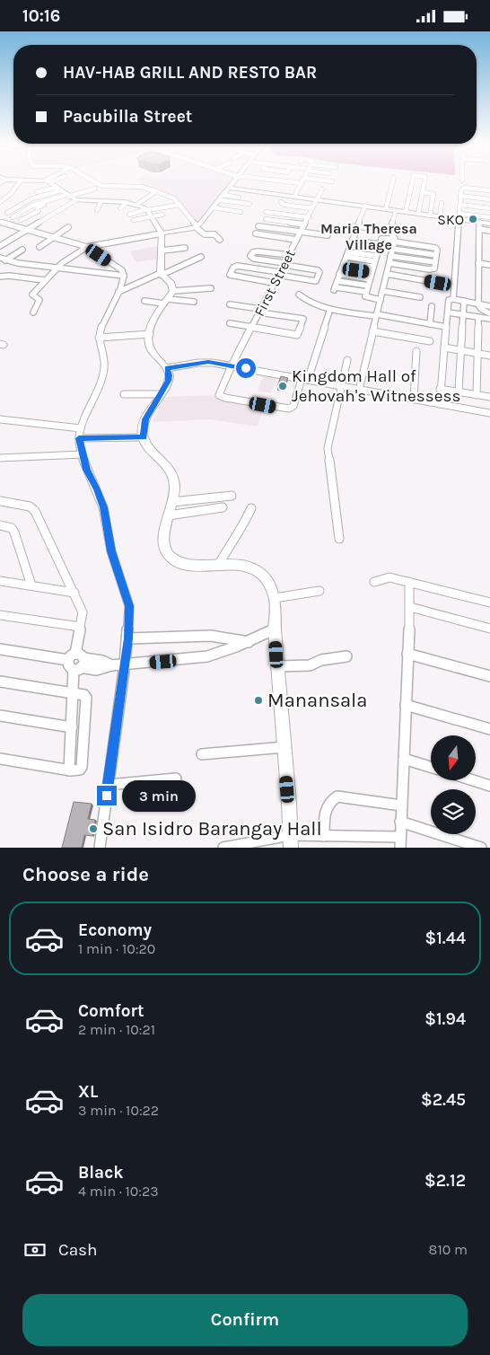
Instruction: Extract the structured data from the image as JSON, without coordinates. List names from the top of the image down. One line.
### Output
{"streets":{"street":["First Street"]},"districts":["Maria Theresa Village"],"places":["SKO","Kingdom Hall of Jehovah's Witnessess","Manansala","San Isidro Barangay Hall"],"north":"bottom","page":{"status":"10:16","banner":["HAV-HAB GRILL AND RESTO BAR","Pacubilla Street"],"bubble":"3 min","heading":"Choose a ride","list":[{"name":"Economy","note":"1 min · 10:20","value":"$1.44"},{"name":"Comfort","note":"2 min · 10:21","value":"$1.94"},{"name":"XL","note":"3 min · 10:22","value":"$2.45"},{"name":"Black","note":"4 min · 10:23","value":"$2.12"}],"pay":["Cash","810 m"],"buttons":"Confirm"}}
